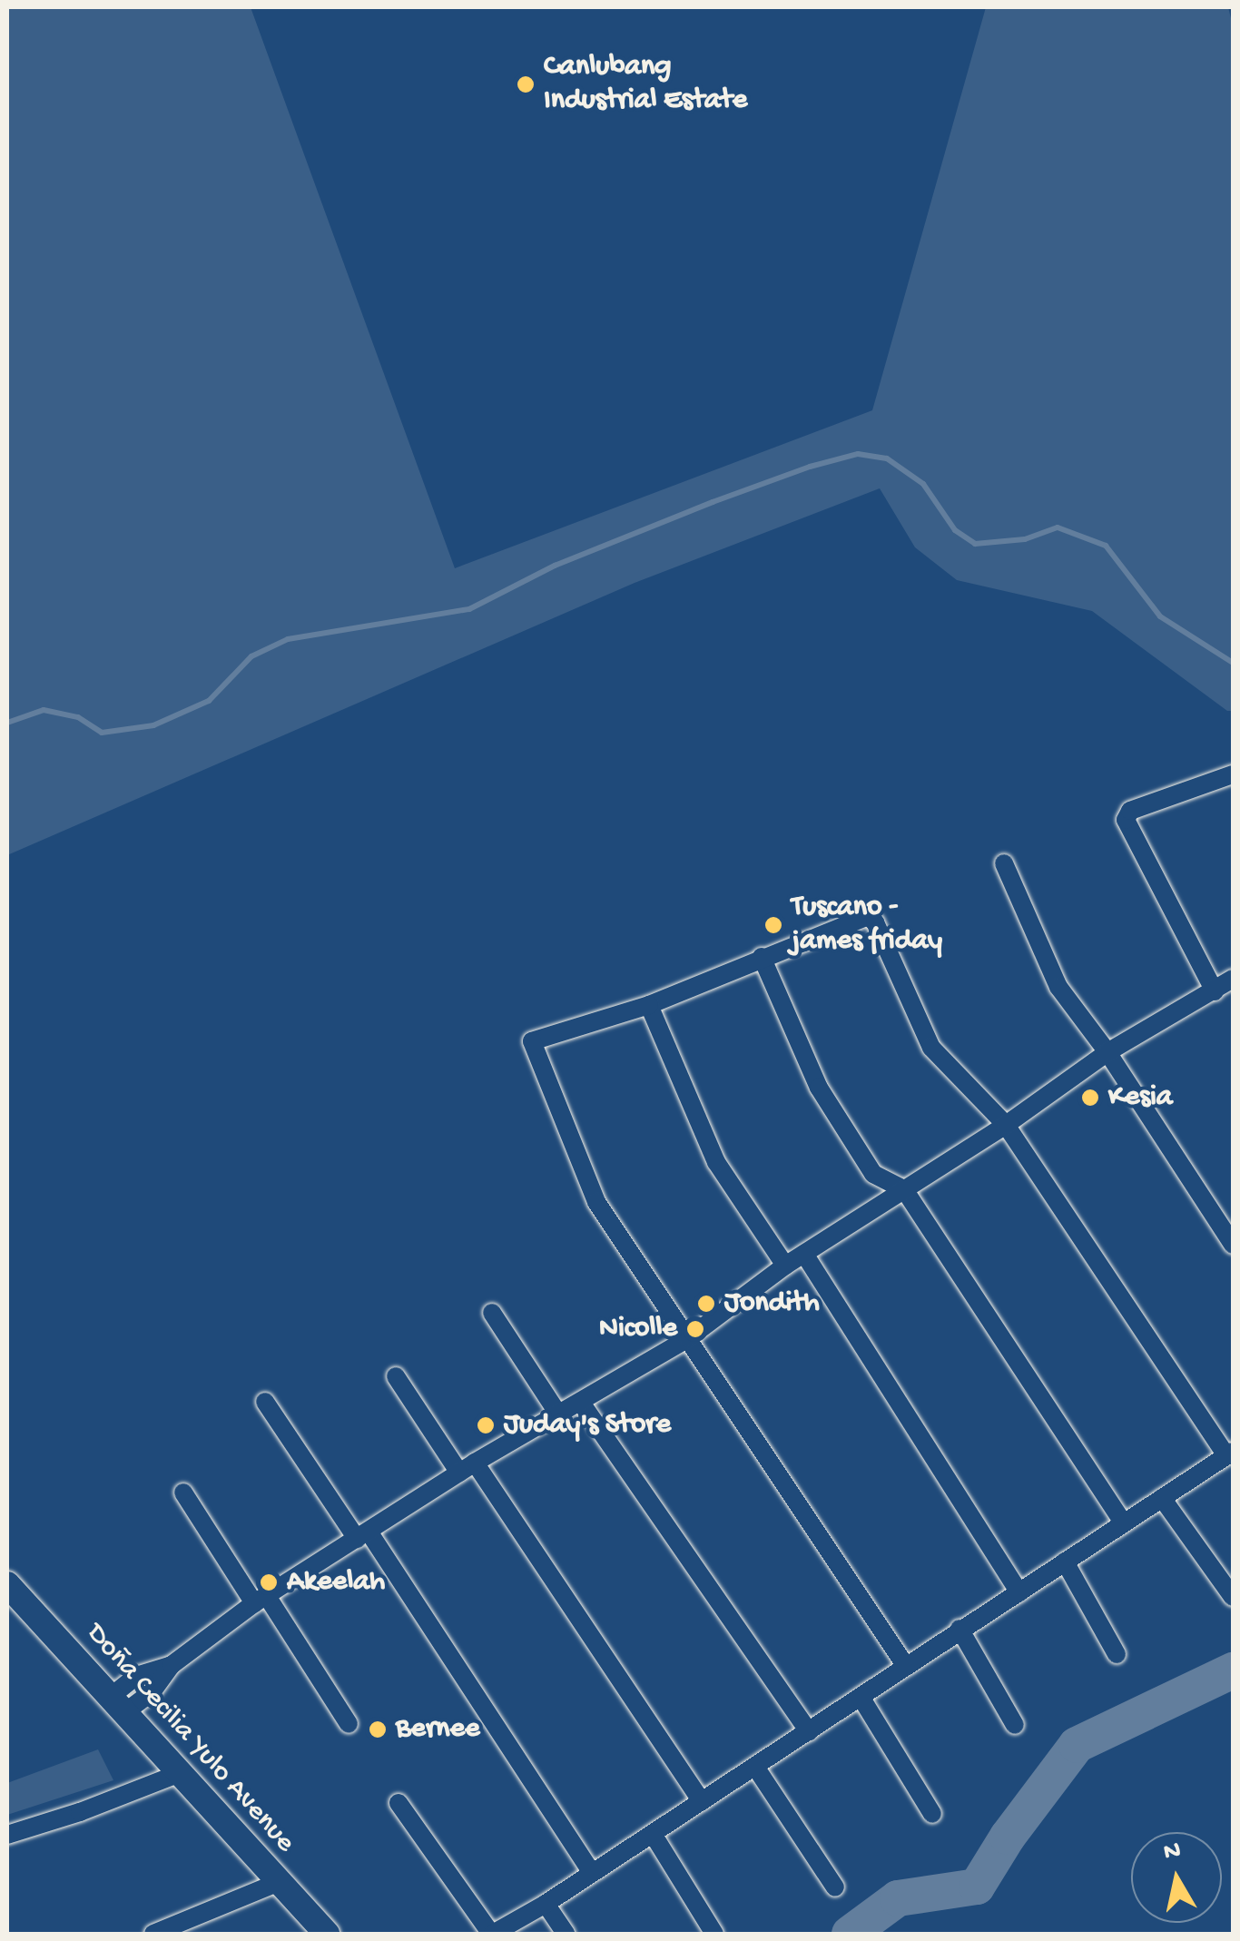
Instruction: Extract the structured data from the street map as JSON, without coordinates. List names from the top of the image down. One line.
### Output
{"streets":{"main road":["Doña Cecilia Yulo Avenue"]},"places":["Canlubang Industrial Estate","Tuscano - james friday","Kesia","Jondith","Nicolle","Juday's Store","Akeelah","Bernee"],"north":"top"}
